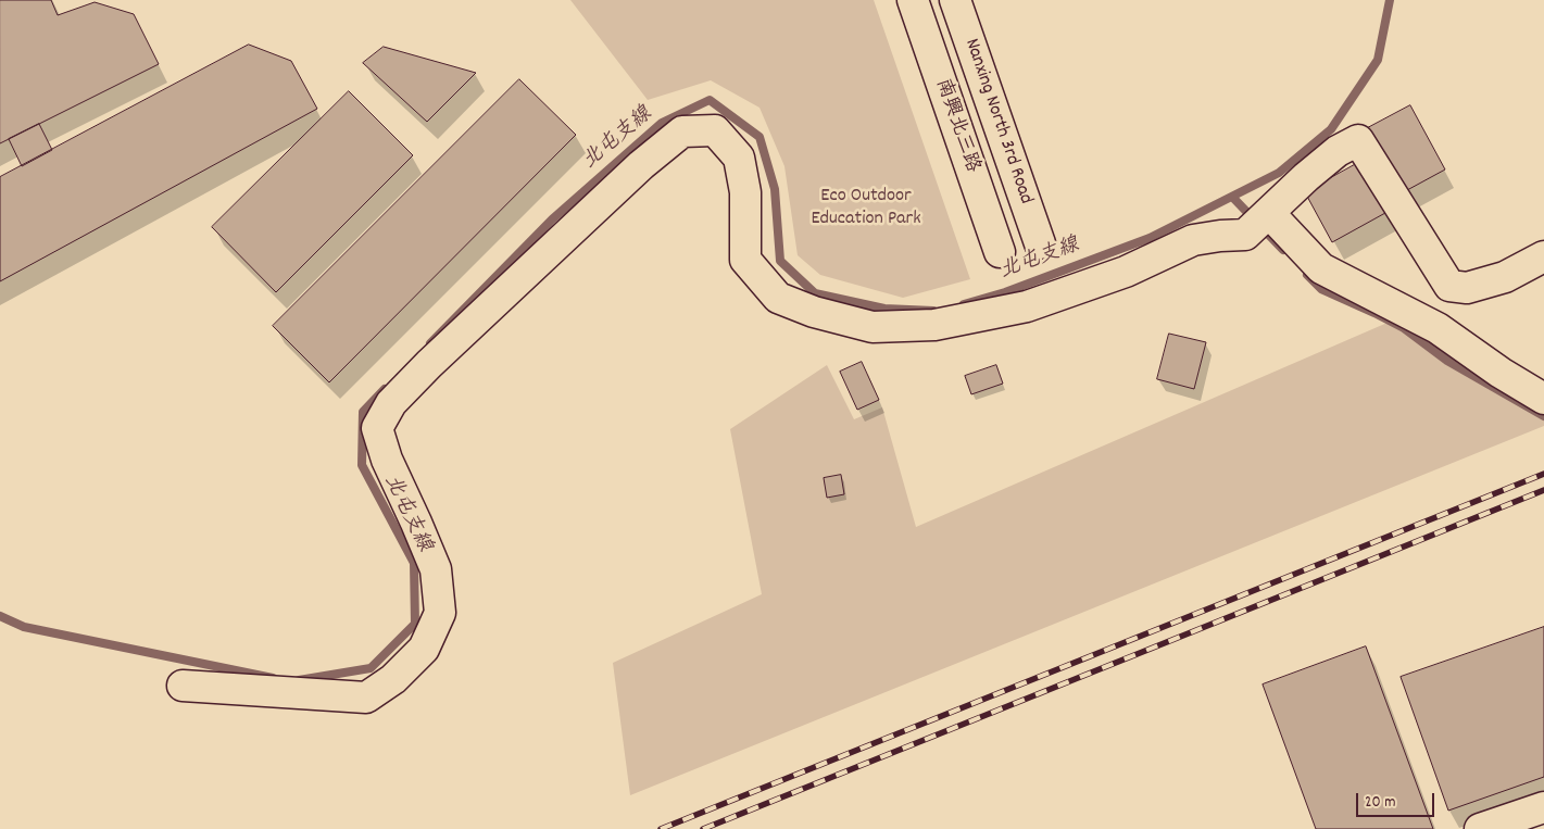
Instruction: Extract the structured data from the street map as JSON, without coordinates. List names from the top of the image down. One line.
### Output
{"streets":{"street":["Nanxing North 3rd Road","南興北三路"]},"water":["北屯支線"],"parks":["Eco Outdoor Education Park"],"scale_bar":"20 m"}
